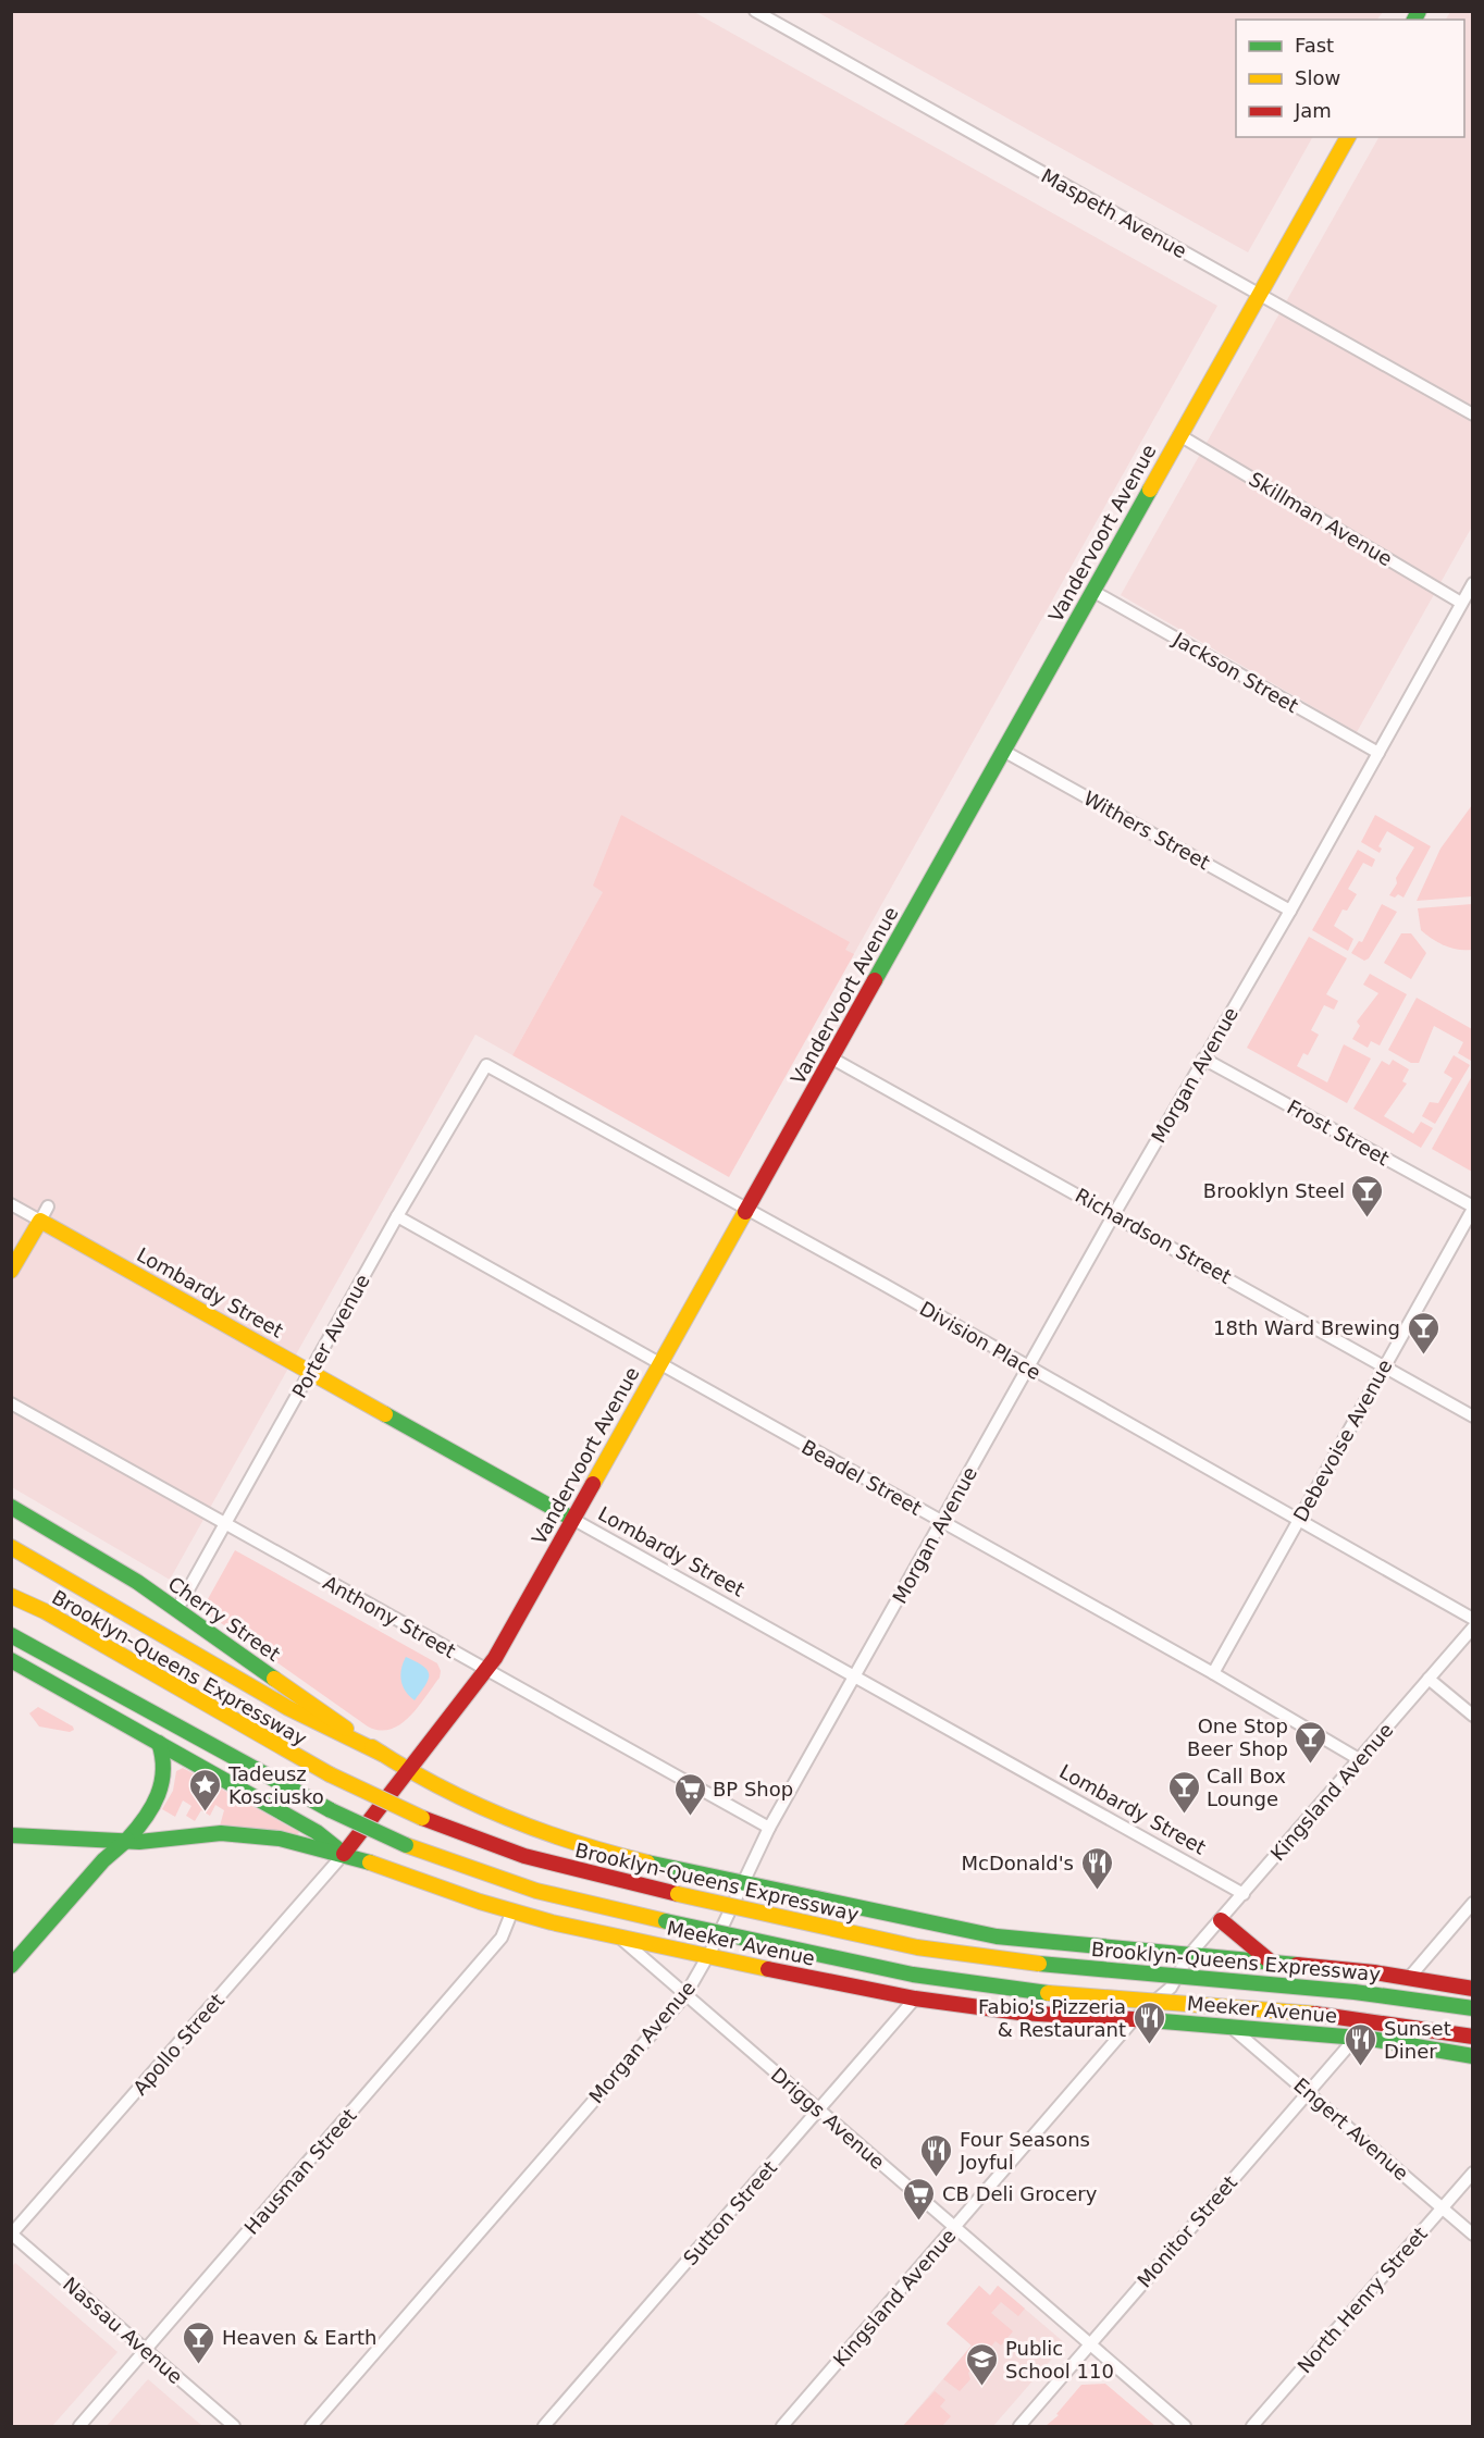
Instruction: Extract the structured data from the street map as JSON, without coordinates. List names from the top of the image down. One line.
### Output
{"streets":{"main road":["Vandervoort Avenue","Lombardy Street","Cherry Street","Brooklyn-Queens Expressway","Meeker Avenue"],"street":["Maspeth Avenue","Skillman Avenue","Jackson Street","Withers Street","Morgan Avenue","Frost Street","Richardson Street","Porter Avenue","Division Place","Debevoise Avenue","Beadel Street","Anthony Street","Kingsland Avenue","Apollo Street","Driggs Avenue","Engert Avenue","Hausman Street","Sutton Street","Monitor Street","North Henry Street","Nassau Avenue"]},"crossings":[["Maspeth Avenue","Vandervoort Avenue"],["Skillman Avenue","Vandervoort Avenue"],["Skillman Avenue","Morgan Avenue"],["Vandervoort Avenue","Jackson Street"],["Vandervoort Avenue","Withers Street"],["Vandervoort Avenue","Richardson Street"],["Vandervoort Avenue","Lombardy Street"],["Vandervoort Avenue","Division Place"],["Vandervoort Avenue","Beadel Street"],["Vandervoort Avenue","Anthony Street"],["Vandervoort Avenue","Cherry Street"],["Vandervoort Avenue","Meeker Avenue"],["Vandervoort Avenue","Apollo Street"],["Jackson Street","Morgan Avenue"],["Withers Street","Morgan Avenue"],["Morgan Avenue","Frost Street"],["Morgan Avenue","Richardson Street"],["Morgan Avenue","Lombardy Street"],["Morgan Avenue","Division Place"],["Morgan Avenue","Beadel Street"],["Morgan Avenue","Anthony Street"],["Morgan Avenue","Meeker Avenue"],["Morgan Avenue","Driggs Avenue"],["Frost Street","Debevoise Avenue"],["Richardson Street","Debevoise Avenue"],["Lombardy Street","Porter Avenue"],["Lombardy Street","Kingsland Avenue"],["Porter Avenue","Division Place"],["Porter Avenue","Beadel Street"],["Porter Avenue","Anthony Street"],["Porter Avenue","Cherry Street"],["Division Place","Debevoise Avenue"],["Debevoise Avenue","Beadel Street"],["Beadel Street","Kingsland Avenue"],["Kingsland Avenue","Meeker Avenue"],["Kingsland Avenue","Driggs Avenue"],["Meeker Avenue","Apollo Street"],["Meeker Avenue","Driggs Avenue"],["Meeker Avenue","Engert Avenue"],["Meeker Avenue","Hausman Street"],["Meeker Avenue","Sutton Street"],["Meeker Avenue","Monitor Street"],["Apollo Street","Nassau Avenue"],["Driggs Avenue","Sutton Street"],["Driggs Avenue","Monitor Street"],["Engert Avenue","Monitor Street"],["Engert Avenue","North Henry Street"],["Hausman Street","Nassau Avenue"]],"places":{"bar":["Brooklyn Steel","18th Ward Brewing","One Stop Beer Shop","Call Box Lounge","Heaven & Earth"],"place":["Tadeusz Kosciusko"],"supermarket":["BP Shop","CB Deli Grocery"],"restaurant":["McDonald's","Fabio's Pizzeria & Restaurant","Sunset Diner","Four Seasons Joyful"],"school or university":["Public School 110"]},"legend":["Fast","Slow","Jam"]}
